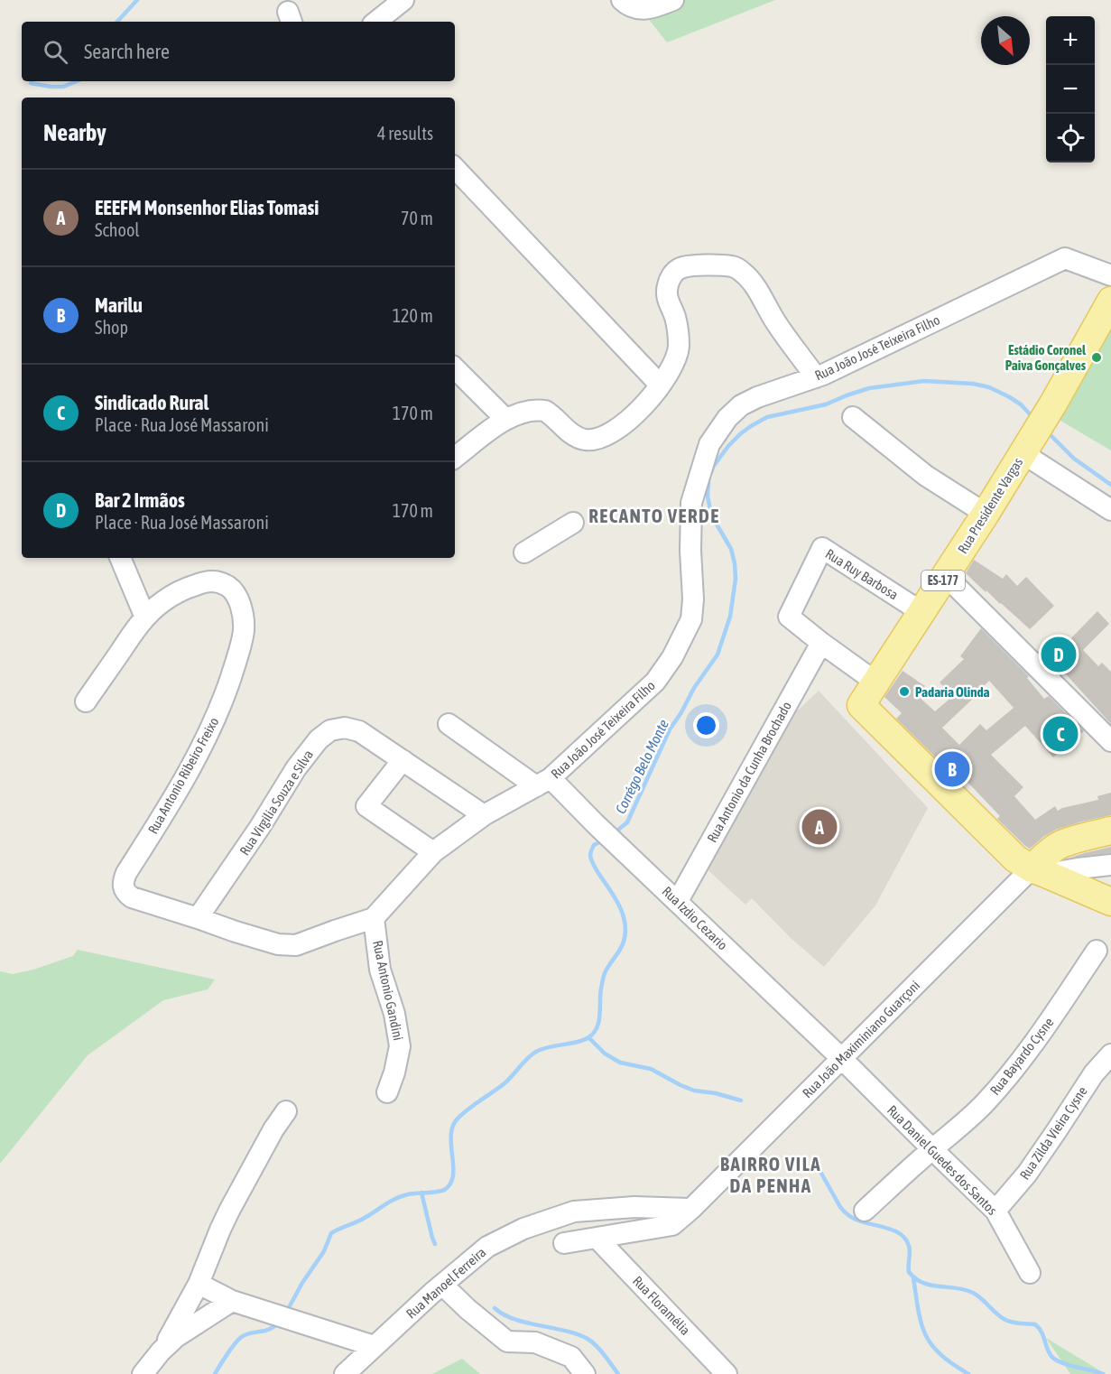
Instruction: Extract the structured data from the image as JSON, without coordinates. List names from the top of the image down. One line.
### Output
{"streets":{"main road":["Rua Presidente Vargas","ES-177"],"street":["Rua João José Teixeira Filho","Rua Ruy Barbosa","Rua Antonio da Cunha Brochado","Rua Antonio Ribeiro Freixo","Rua Virgilia Souza e Silva","Rua Izdio Cezario","Rua Antonio Gandini","Rua João Maximiniano Guarçoni","Rua Bayardo Cysne","Rua Zilda Vieira Cysne","Rua Daniel Guedes dos Santos","Rua Manoel Ferreira","Rua Floramélia"]},"crossings":[["Rua João José Teixeira Filho","Rua Antonio Ribeiro Freixo"],["Rua João José Teixeira Filho","Rua Virgilia Souza e Silva"],["Rua João José Teixeira Filho","Rua Izdio Cezario"],["Rua João José Teixeira Filho","Rua Antonio Gandini"],["Rua Presidente Vargas","Rua Ruy Barbosa"],["Rua Presidente Vargas","ES-177"],["Rua Presidente Vargas","Rua João Maximiniano Guarçoni"],["Rua Ruy Barbosa","Rua Antonio da Cunha Brochado"],["ES-177","Rua João Maximiniano Guarçoni"],["Rua Antonio da Cunha Brochado","Rua Izdio Cezario"],["Rua Antonio Ribeiro Freixo","Rua Virgilia Souza e Silva"],["Rua Izdio Cezario","Rua Daniel Guedes dos Santos"],["Rua João Maximiniano Guarçoni","Rua Manoel Ferreira"],["Rua João Maximiniano Guarçoni","Rua Floramélia"],["Rua Bayardo Cysne","Rua Daniel Guedes dos Santos"],["Rua Zilda Vieira Cysne","Rua Daniel Guedes dos Santos"]],"districts":["RECANTO VERDE","BAIRRO VILA DA PENHA"],"water":["Corrégo Belo Monte"],"places":["Estádio Coronel Paiva Gonçalves","Padaria Olinda"],"north":"bottom right","page":{"map_buttons":["+","−"],"search":"Search here","heading":["Nearby","4 results"],"list":[{"mark":"A","name":"EEEFM Monsenhor Elias Tomasi","note":"School","value":"70 m"},{"mark":"B","name":"Marilu","note":"Shop","value":"120 m"},{"mark":"C","name":"Sindicado Rural","note":"Place · Rua José Massaroni","value":"170 m"},{"mark":"D","name":"Bar 2 Irmãos","note":"Place · Rua José Massaroni","value":"170 m"}],"pins":["D","C","B","A"]}}
